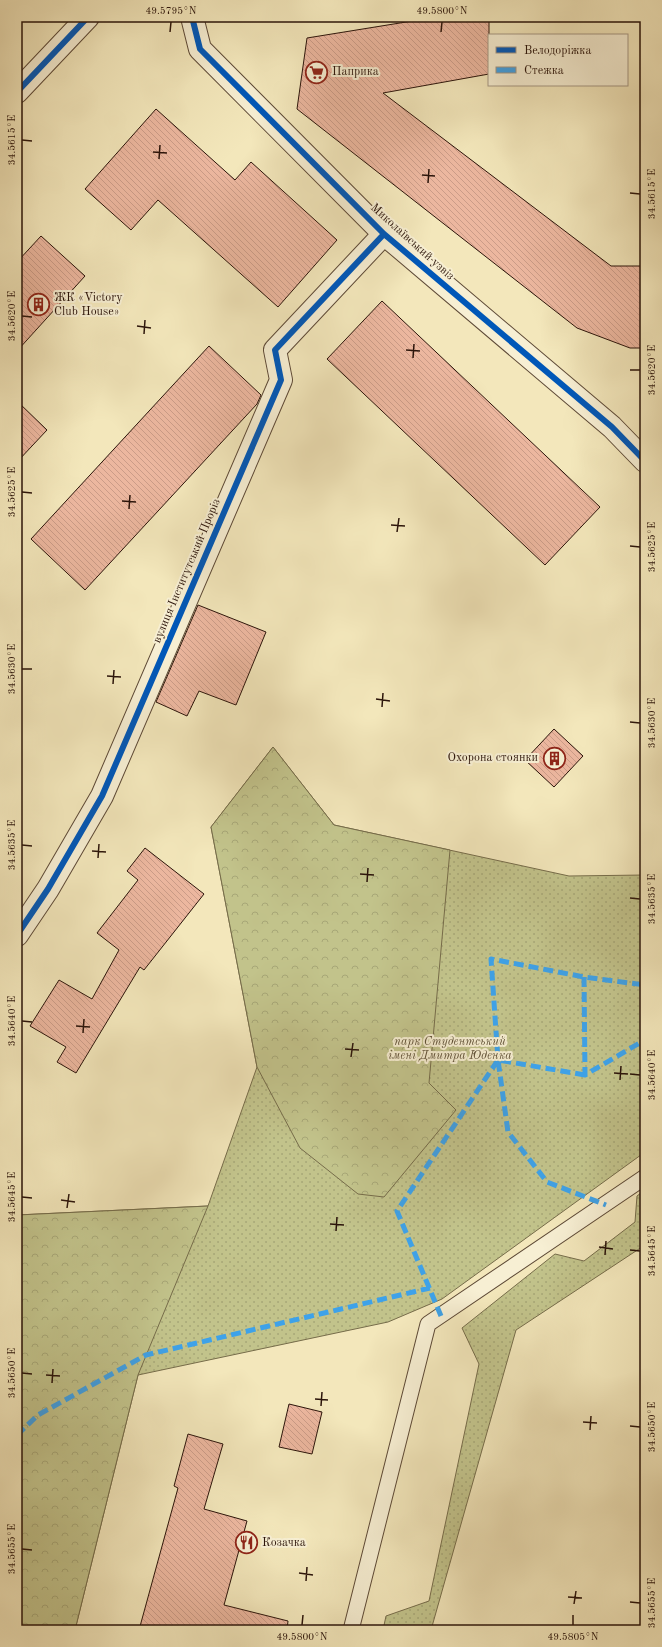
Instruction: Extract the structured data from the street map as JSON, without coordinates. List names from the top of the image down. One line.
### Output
{"streets":{"street":["Миколаївський узвіз","вулиця Інститутський Проріз"]},"crossings":[["Миколаївський узвіз","вулиця Інститутський Проріз"]],"parks":["парк Студентський імені Дмитра Юденка"],"places":{"supermarket":["Паприка"],"building":["ЖК «Victory Club House»","Охорона стоянки"],"restaurant":["Козачка"]},"legend":["Велодоріжка","Стежка"],"coordinates":["49.5795°N","49.5800°N","34.5615°E","34.5620°E","34.5625°E","34.5630°E","34.5635°E","34.5640°E","34.5645°E","34.5650°E","34.5655°E","49.5805°N"]}
